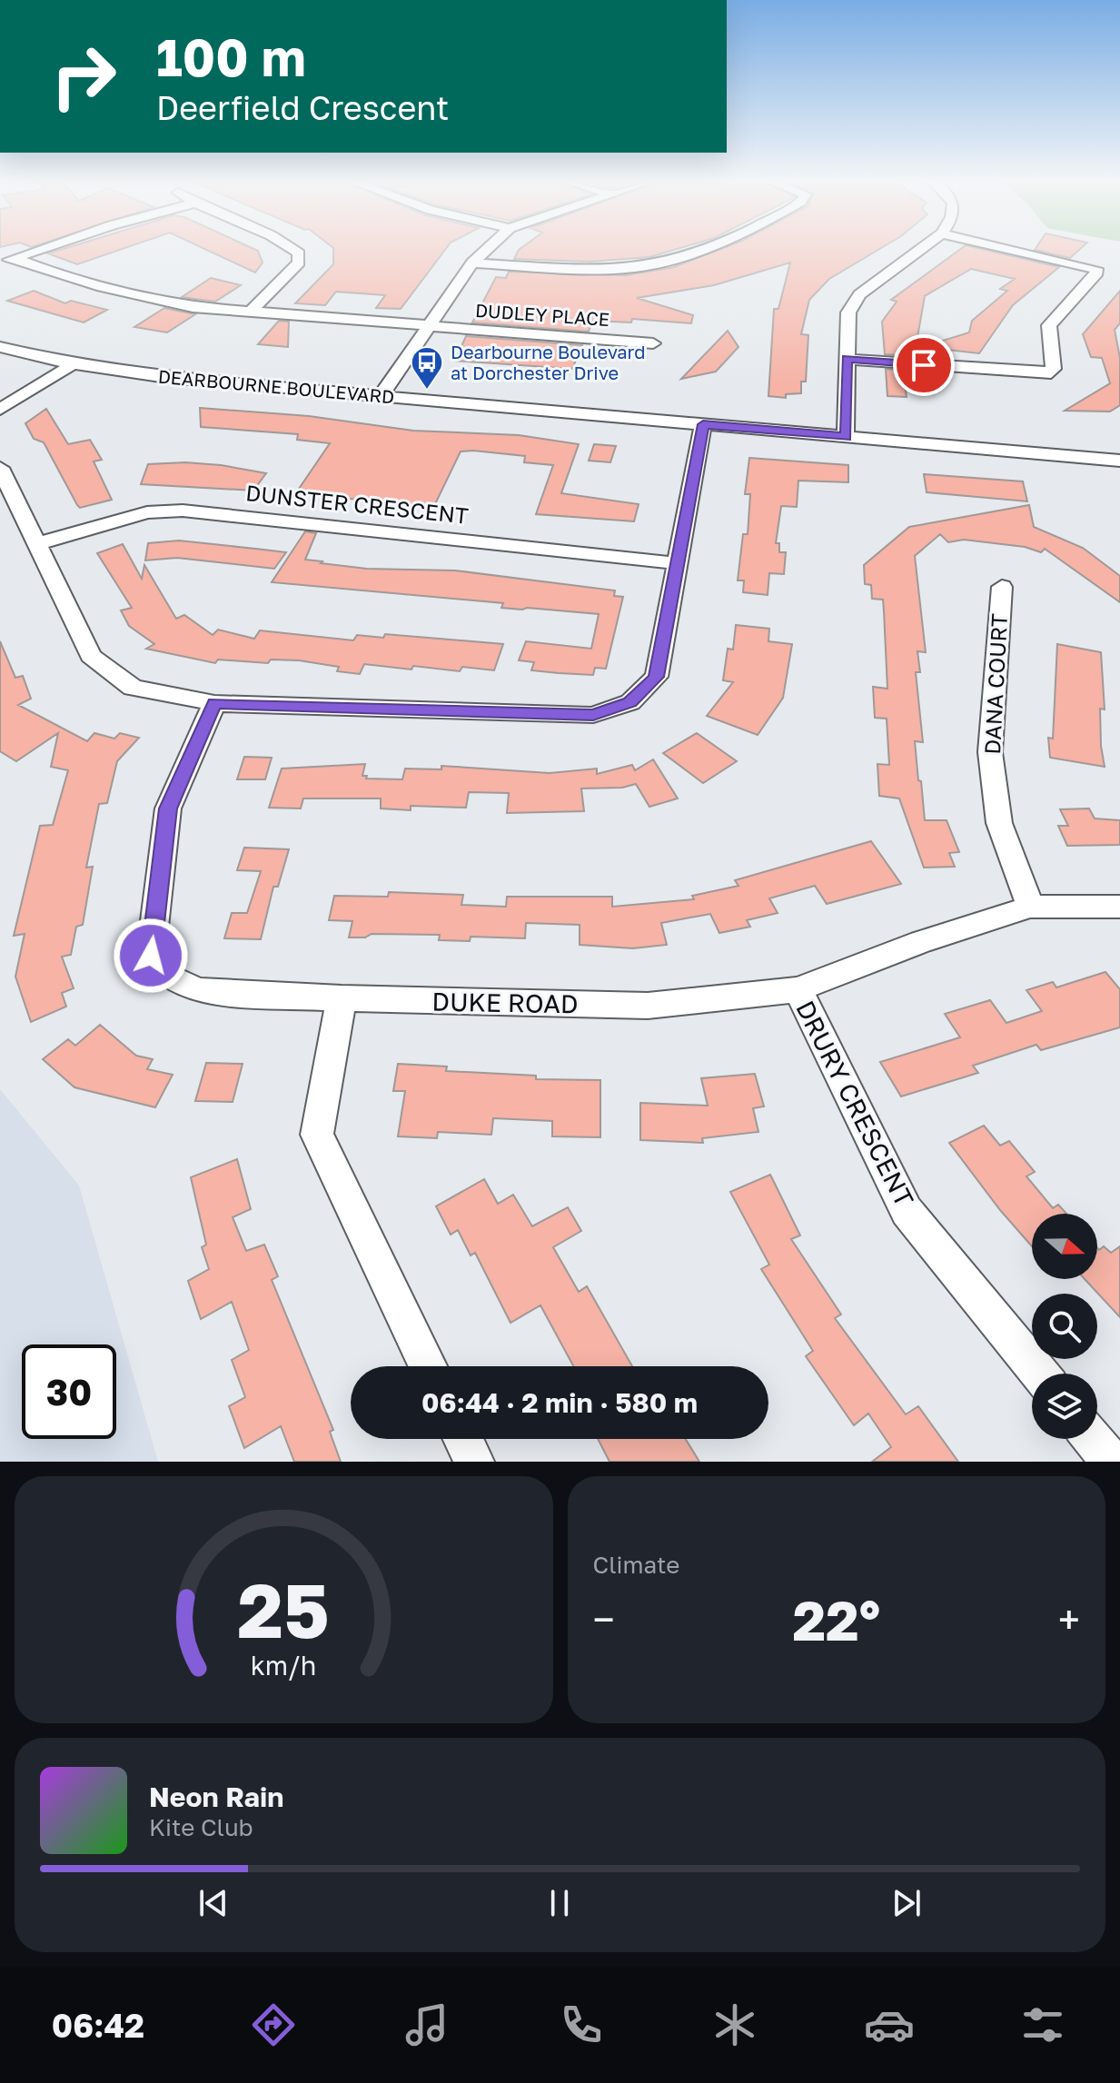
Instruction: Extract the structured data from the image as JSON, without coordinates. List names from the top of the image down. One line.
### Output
{"streets":{"street":["DUDLEY PLACE","DEARBOURNE BOULEVARD","DUNSTER CRESCENT","DANA COURT","DUKE ROAD","DRURY CRESCENT"]},"crossings":[["DANA COURT","DUKE ROAD"],["DUKE ROAD","DRURY CRESCENT"]],"places":{"bus stop":["Dearbourne Boulevard at Dorchester Drive"]},"north":"right","page":{"turn":["100 m","Deerfield Crescent"],"limit":"30","trip":"06:44 · 2 min · 580 m","tile":"Climate","heat":["−","22°","+"],"song":["Neon Rain","Kite Club"],"tabs":"06:42","gauge":["25","km/h"]}}
